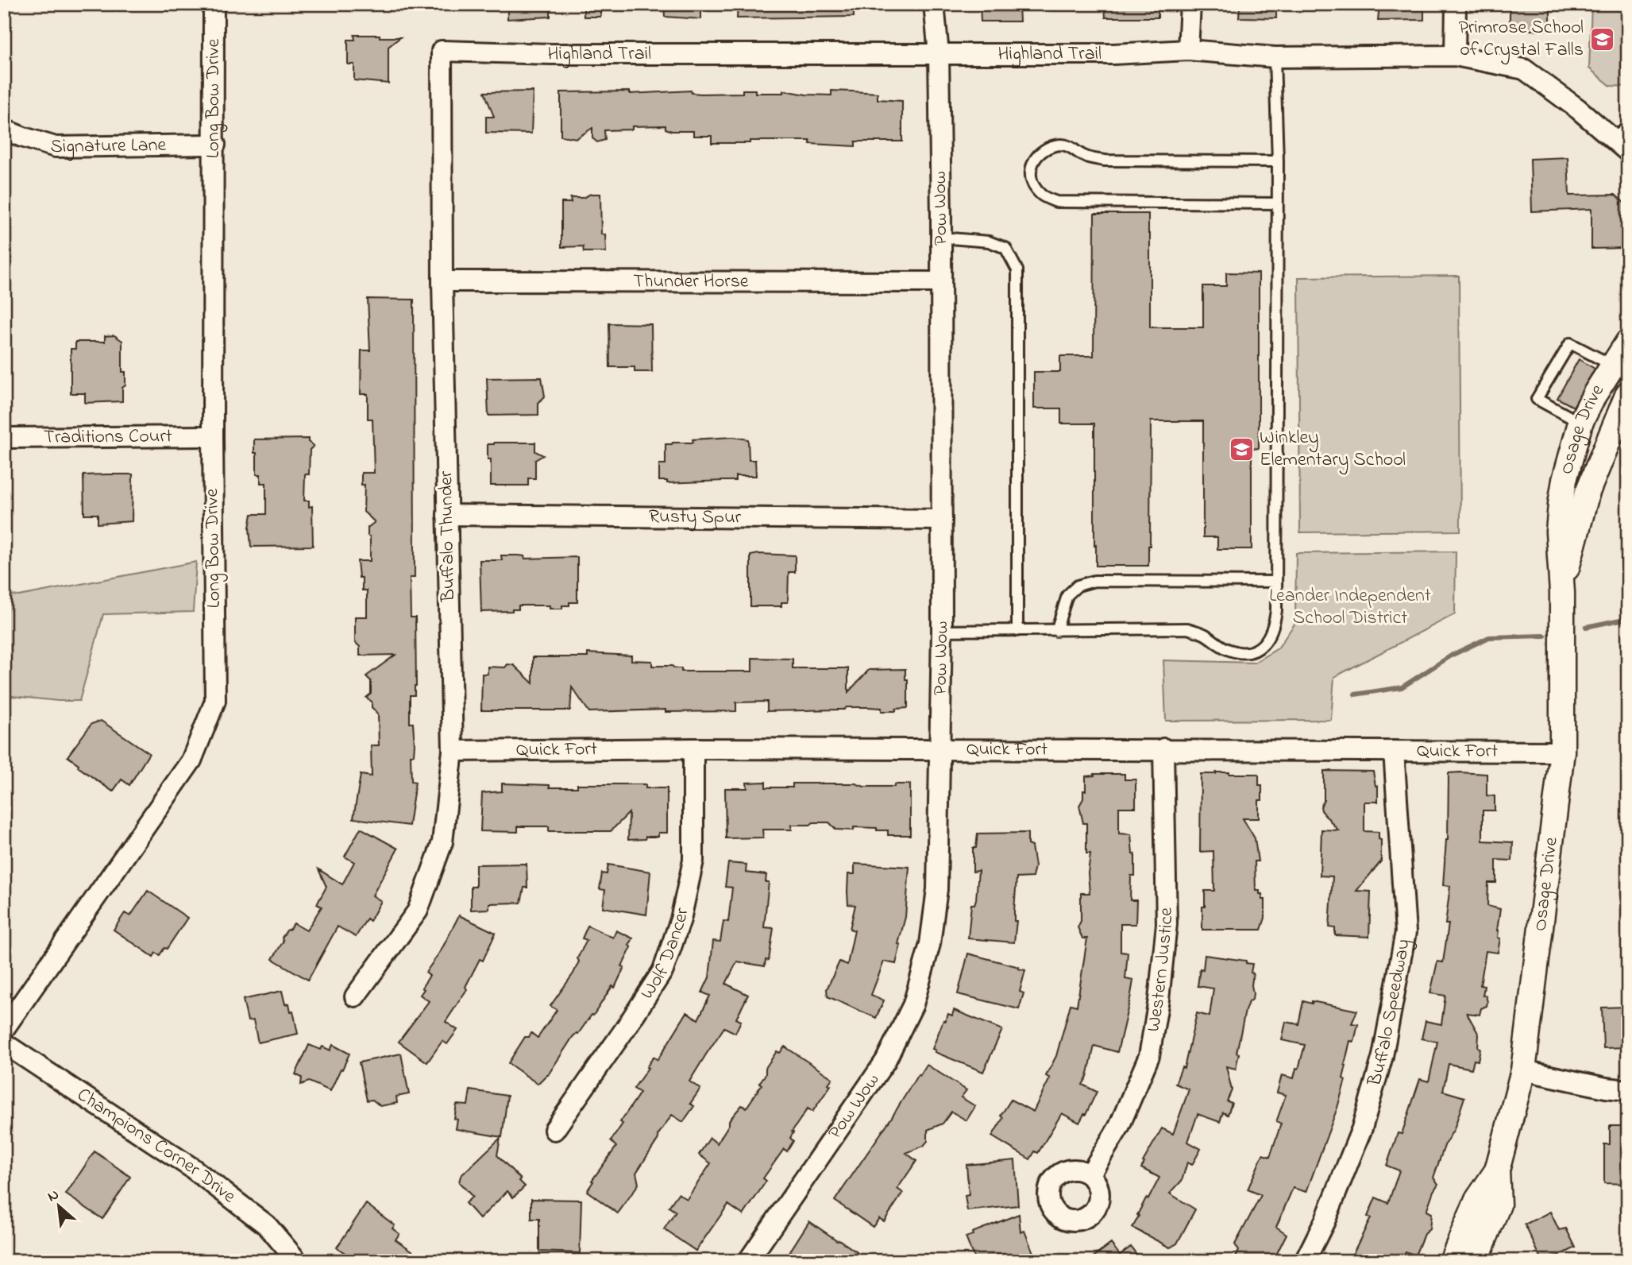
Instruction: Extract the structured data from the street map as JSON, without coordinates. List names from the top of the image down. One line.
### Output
{"streets":{"street":["Highland Trail","Long Bow Drive","Signature Lane","Pow Wow","Thunder Horse","Osage Drive","Traditions Court","Rusty Spur","Buffalo Thunder","Quick Fort","Wolf Dancer","Western Justice","Buffalo Speedway","Champions Corner Drive"]},"crossings":[["Highland Trail","Pow Wow"],["Highland Trail","Buffalo Thunder"],["Long Bow Drive","Signature Lane"],["Long Bow Drive","Traditions Court"],["Pow Wow","Thunder Horse"],["Pow Wow","Rusty Spur"],["Pow Wow","Quick Fort"],["Thunder Horse","Buffalo Thunder"],["Osage Drive","Quick Fort"],["Rusty Spur","Buffalo Thunder"],["Buffalo Thunder","Quick Fort"],["Quick Fort","Wolf Dancer"],["Quick Fort","Western Justice"],["Quick Fort","Buffalo Speedway"]],"parks":["Leander Independent School District"],"places":{"school or university":["Primrose School of Crystal Falls","Winkley Elementary School"]},"north":"top left"}
